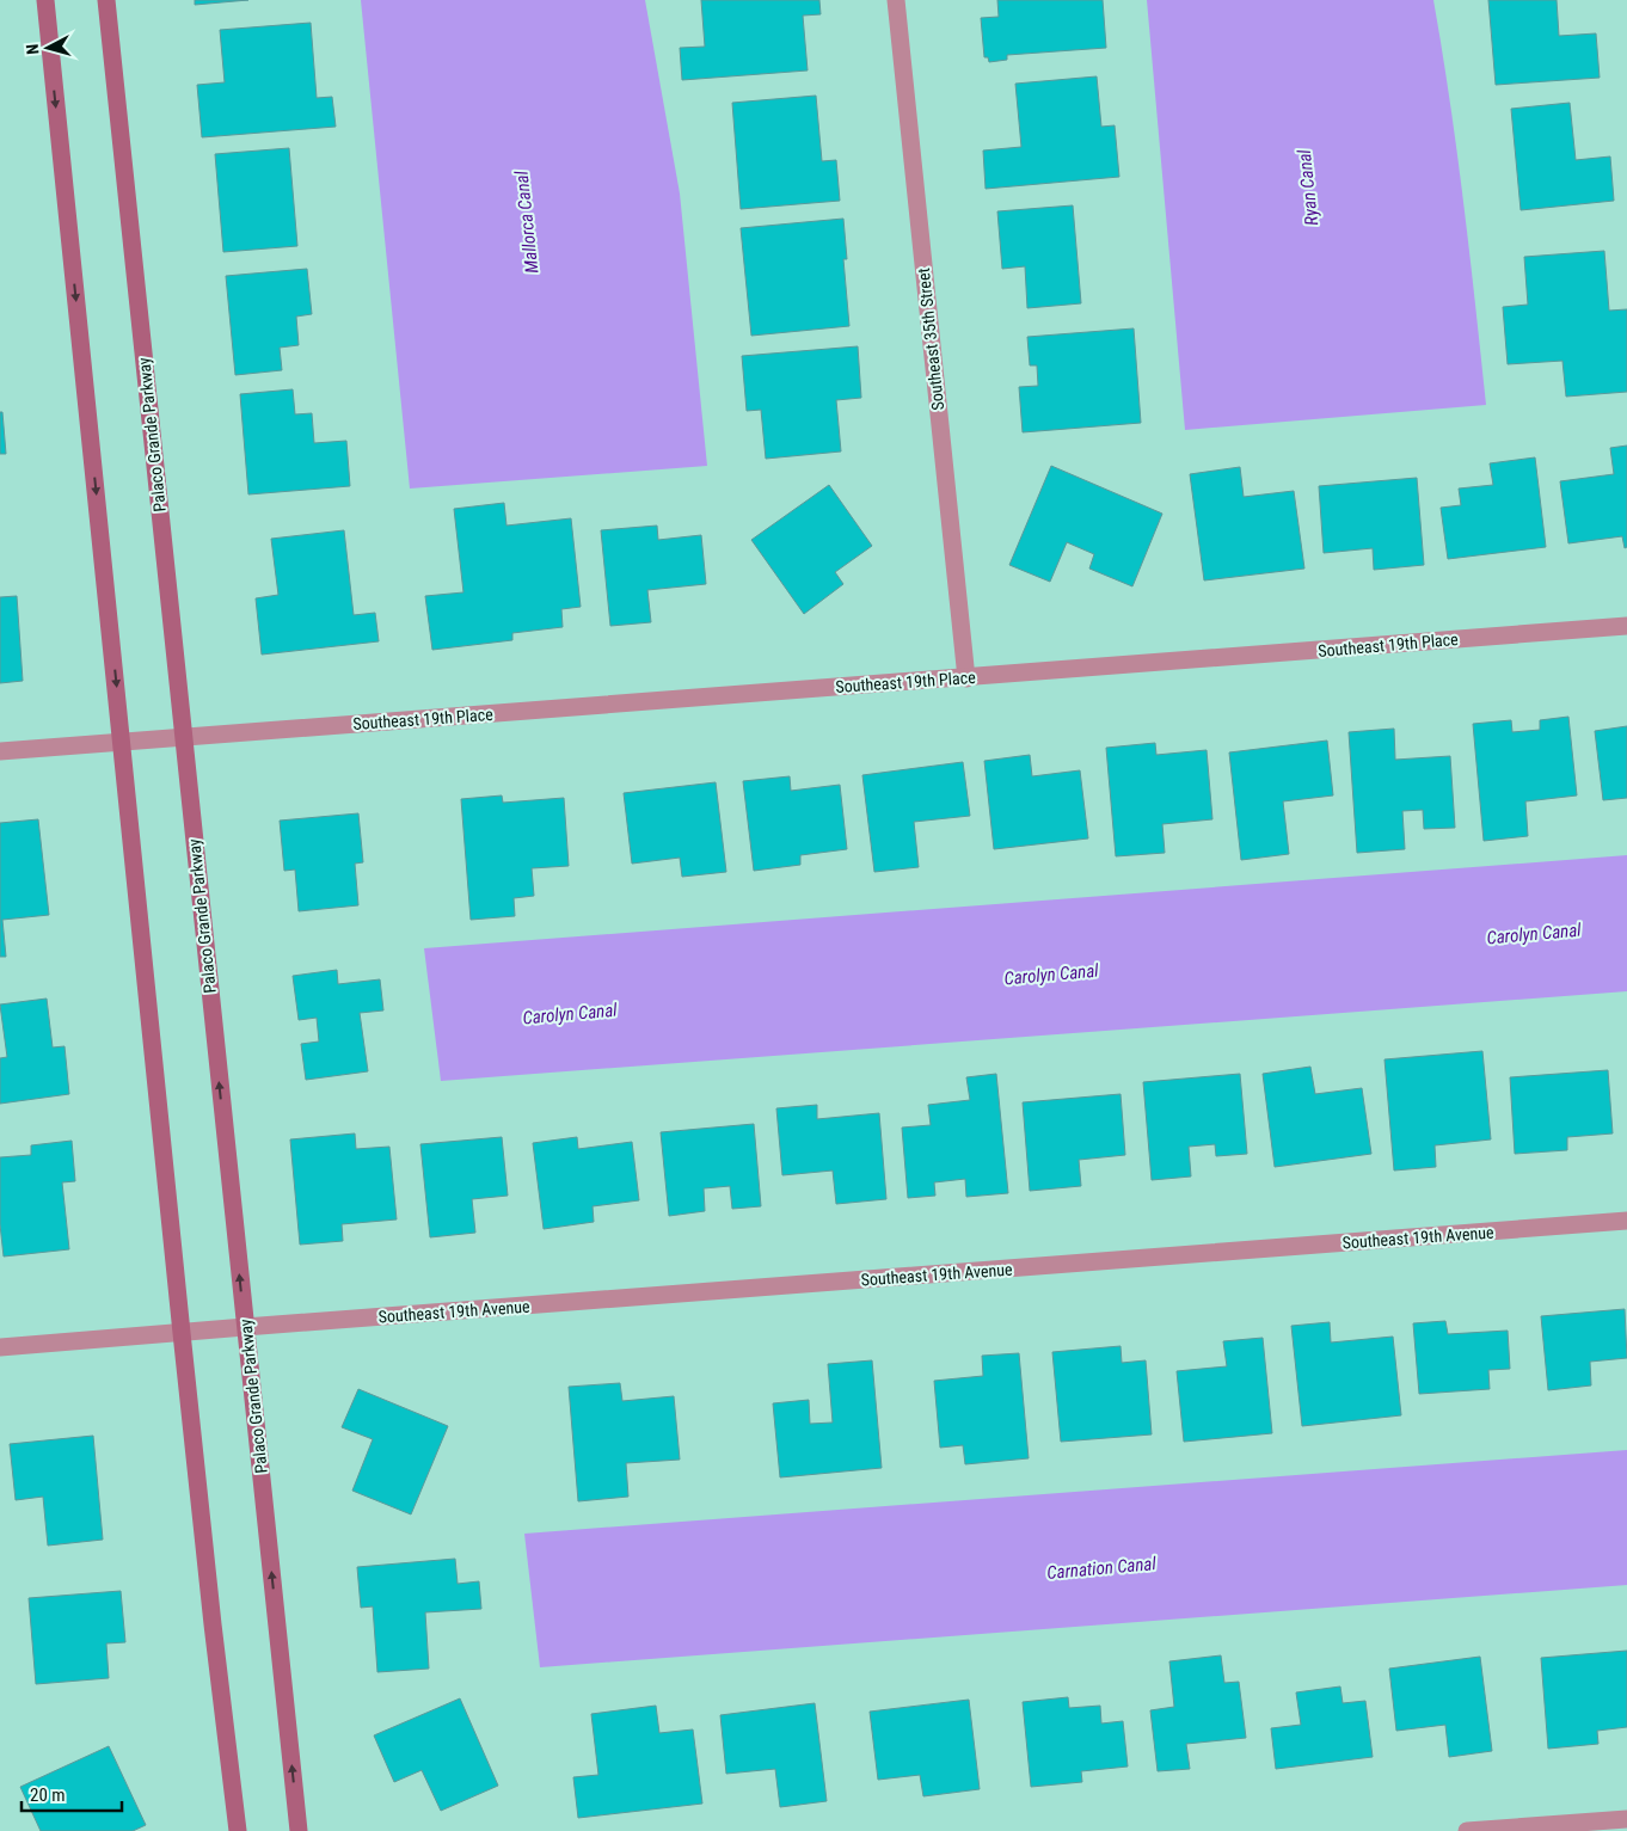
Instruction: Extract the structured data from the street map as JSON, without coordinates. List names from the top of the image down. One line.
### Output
{"streets":{"street":["Southeast 35th Street","Palaco Grande Parkway","Southeast 19th Place","Southeast 19th Avenue"]},"crossings":[["Southeast 35th Street","Southeast 19th Place"],["Palaco Grande Parkway","Southeast 19th Place"],["Palaco Grande Parkway","Southeast 19th Avenue"]],"water":["Ryan Canal","Mallorca Canal","Carolyn Canal","Carnation Canal"],"scale_bar":"20 m","north":"left"}
